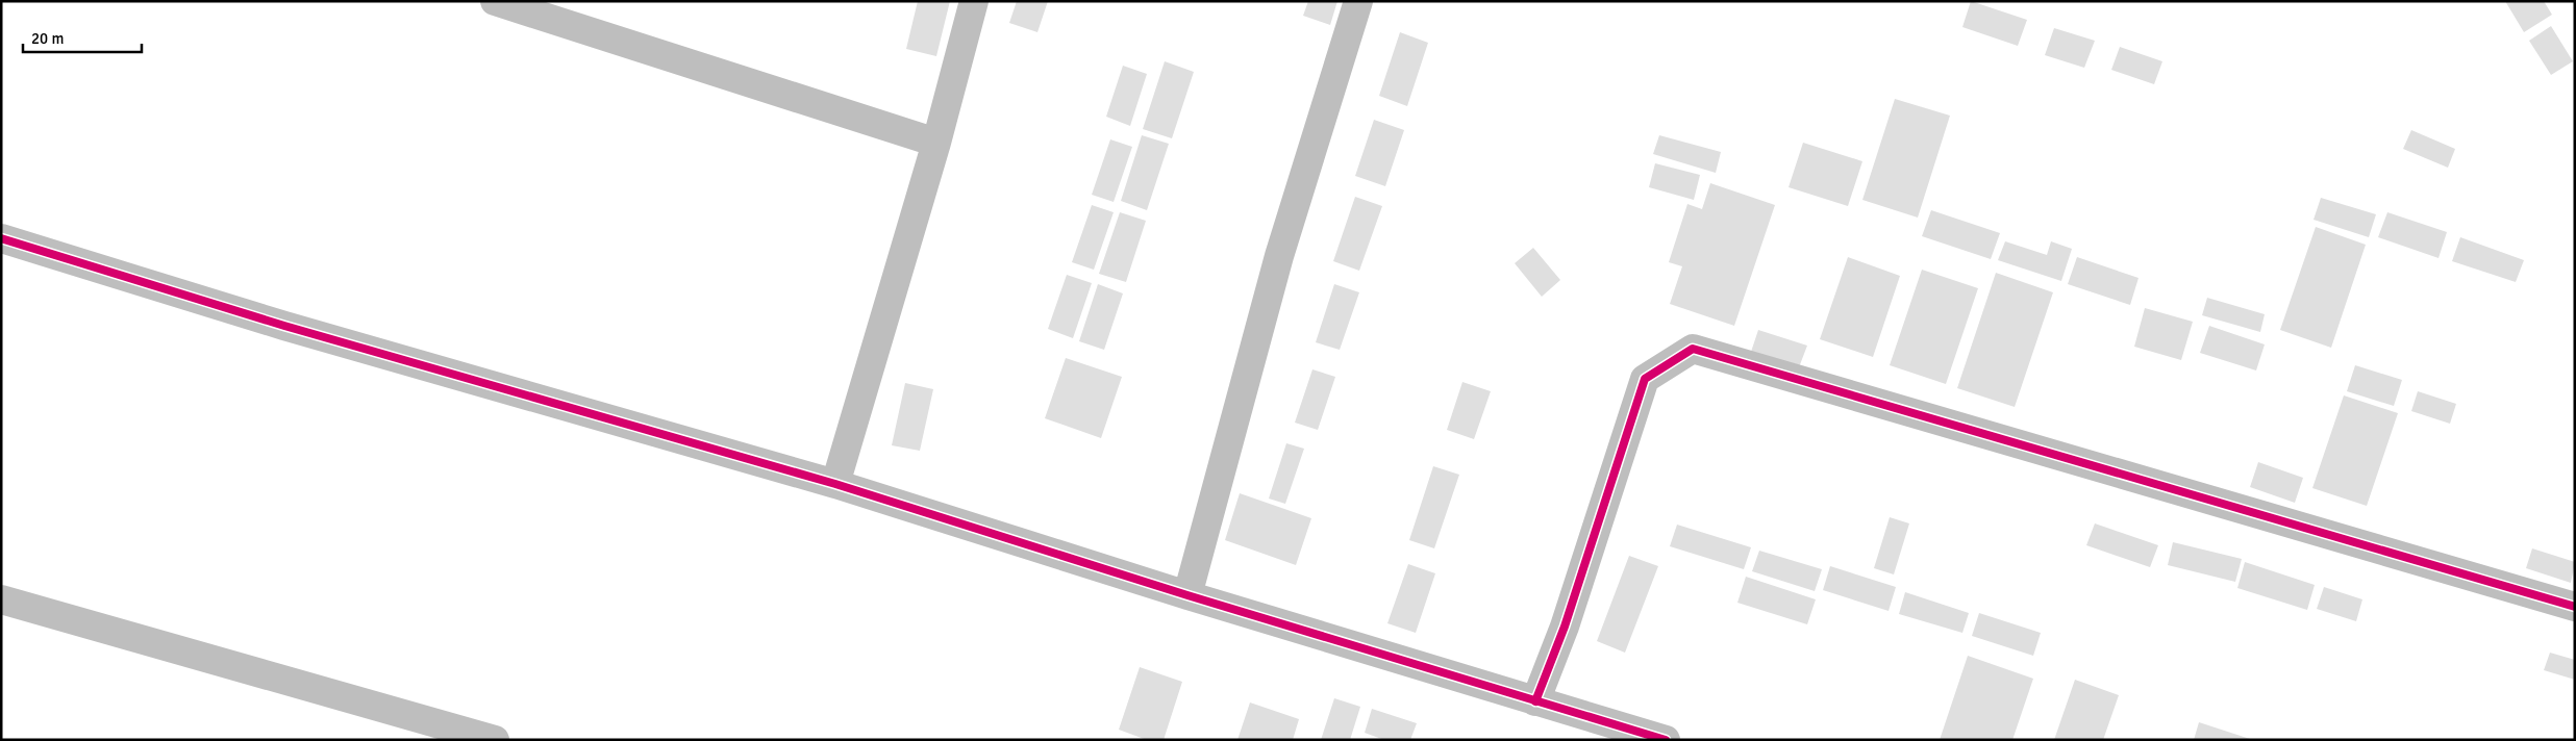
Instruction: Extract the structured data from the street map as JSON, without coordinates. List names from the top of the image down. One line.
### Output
{"scale_bar":"20 m"}
